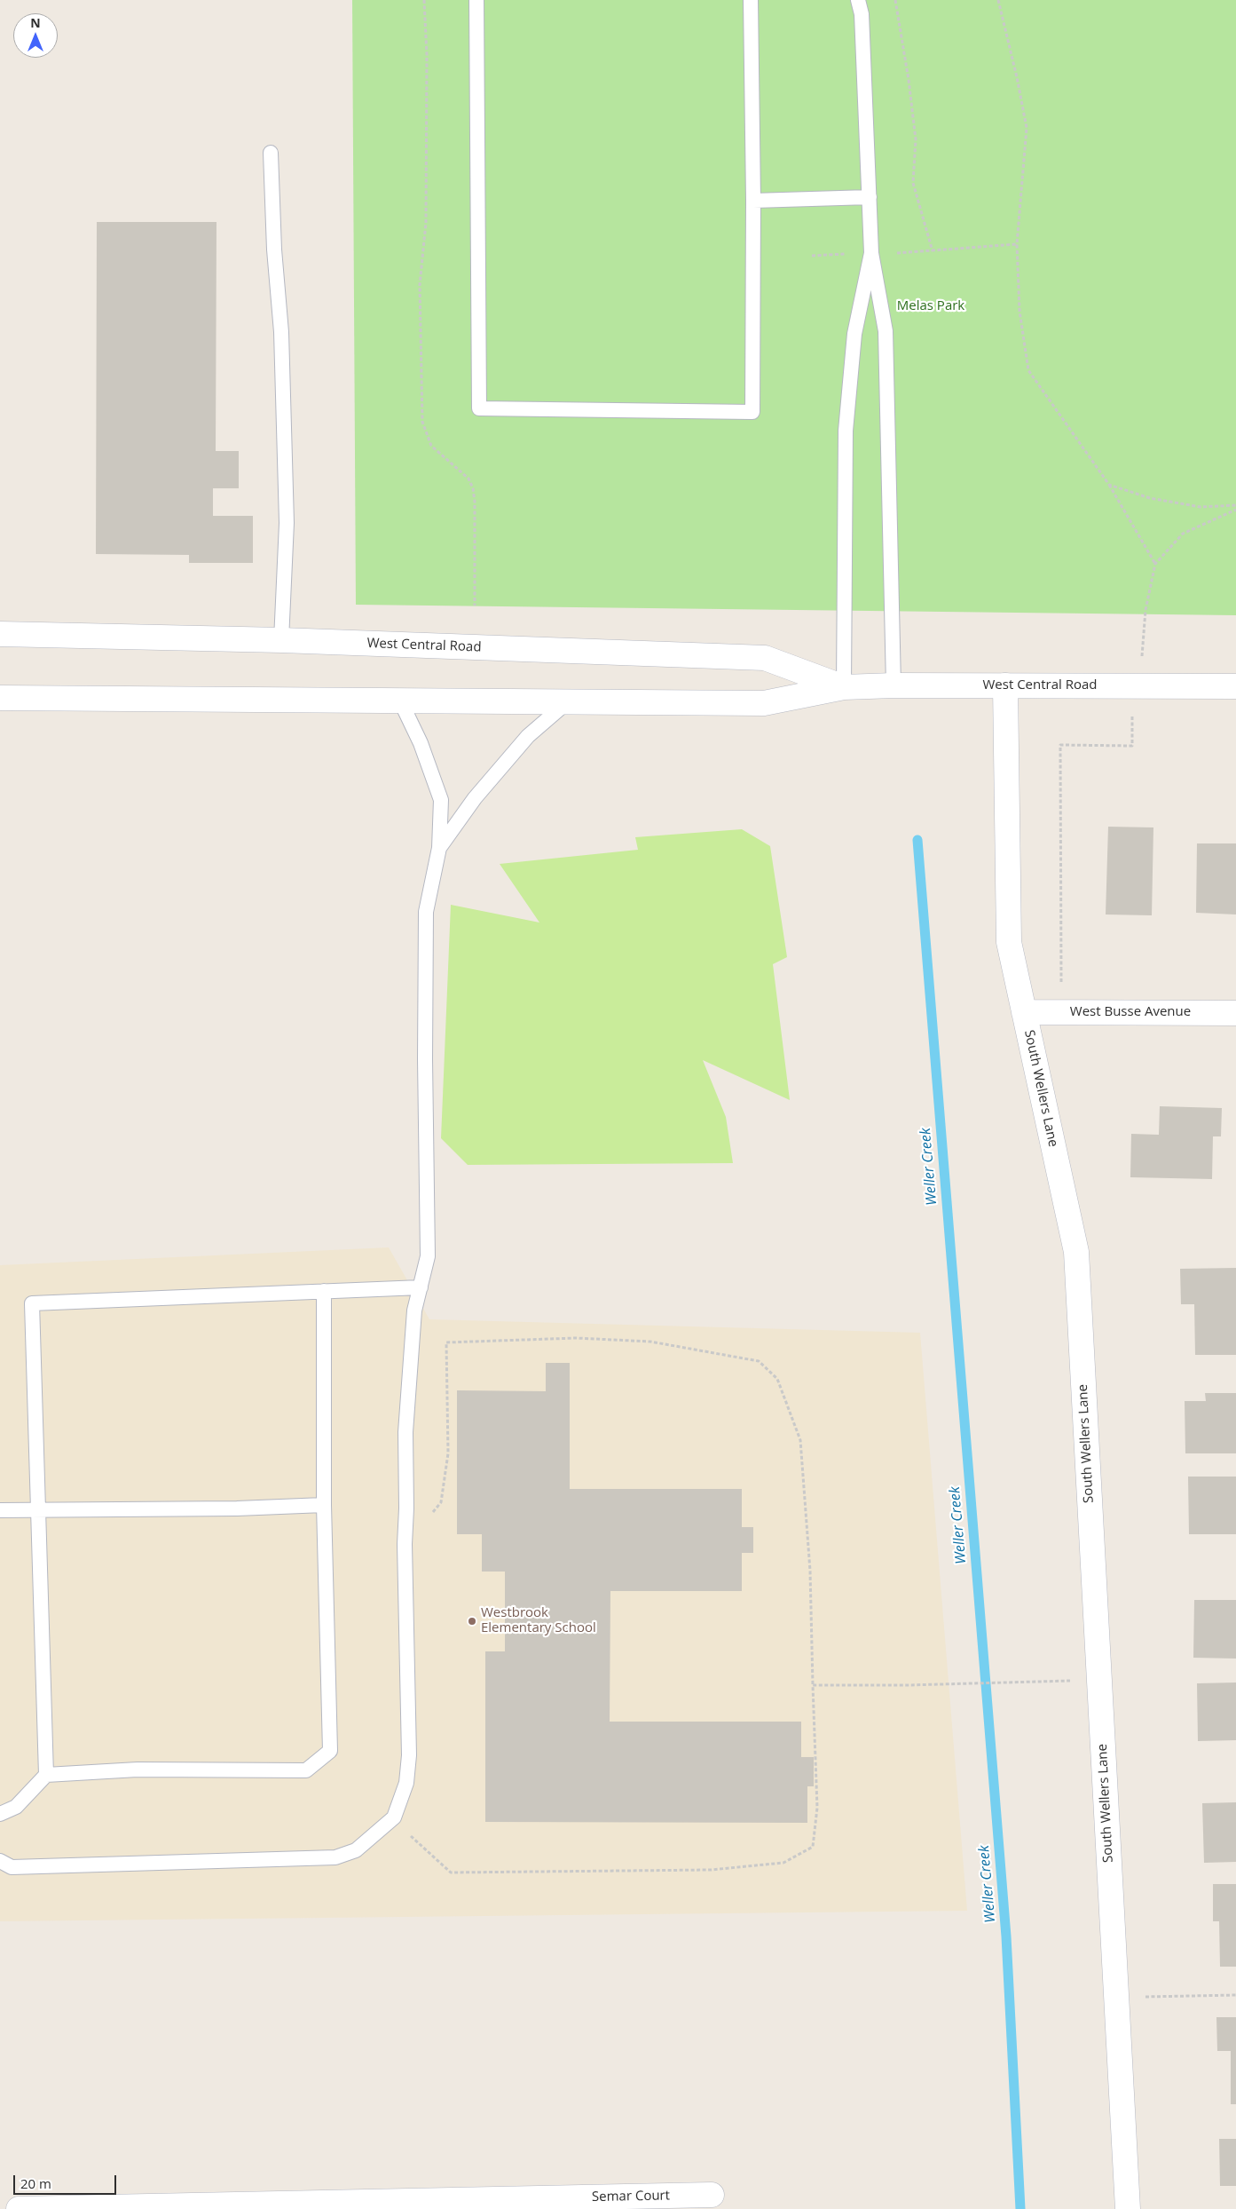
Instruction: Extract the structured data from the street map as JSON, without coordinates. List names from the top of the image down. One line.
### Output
{"streets":{"street":["West Central Road","West Busse Avenue","South Wellers Lane","Semar Court"]},"crossings":[["West Central Road","South Wellers Lane"],["West Busse Avenue","South Wellers Lane"]],"water":["Weller Creek"],"parks":["Melas Park"],"places":["Westbrook Elementary School"],"scale_bar":"20 m","north":"top"}
